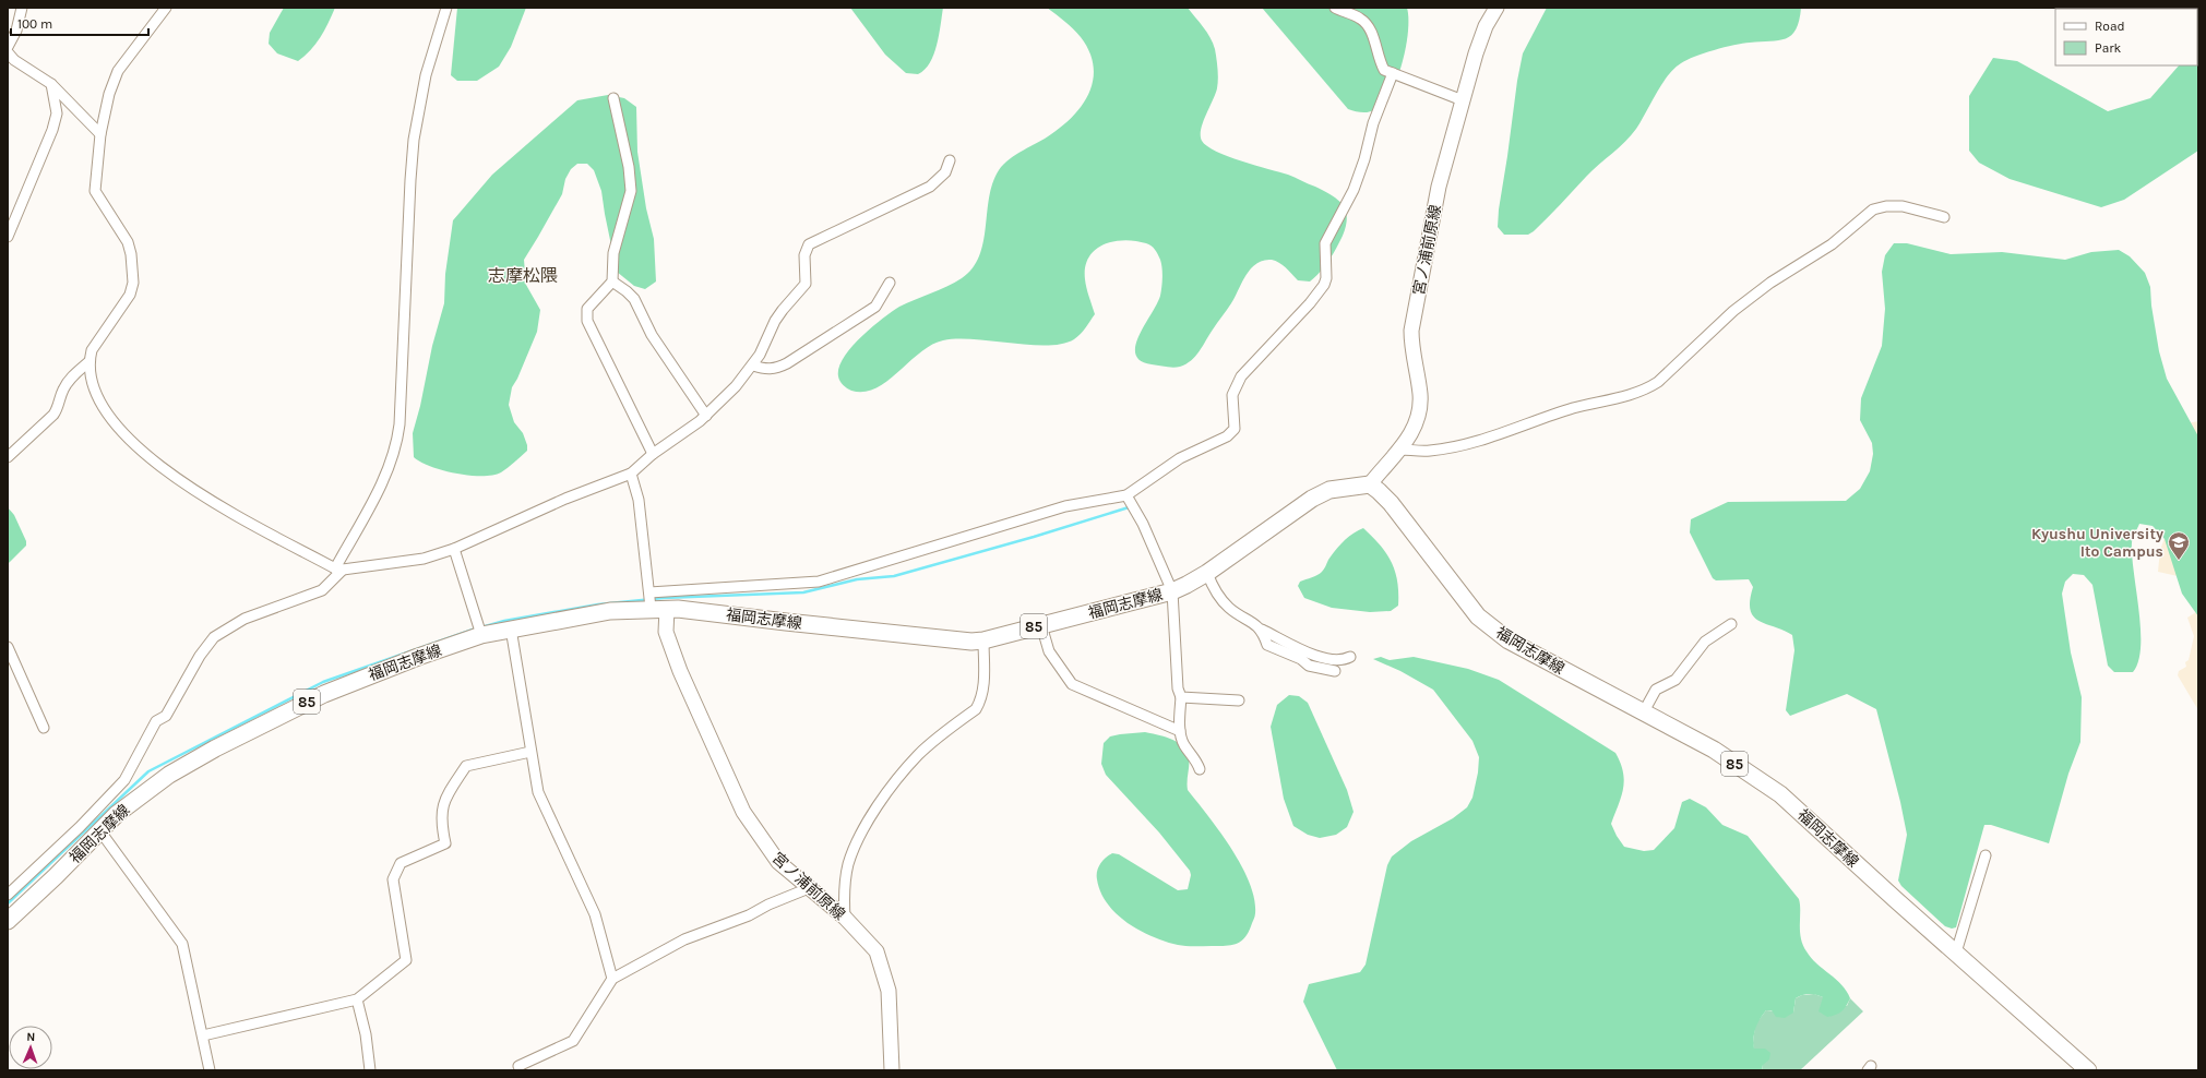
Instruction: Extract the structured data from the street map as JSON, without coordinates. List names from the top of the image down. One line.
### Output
{"streets":{"main road":["宮ノ浦前原線","福岡志摩線","85"]},"crossings":[["宮ノ浦前原線","福岡志摩線"]],"districts":["志摩松隈"],"places":{"school or university":["Kyushu University Ito Campus"]},"legend":["Road","Park"],"scale_bar":"100 m","north":"top"}
